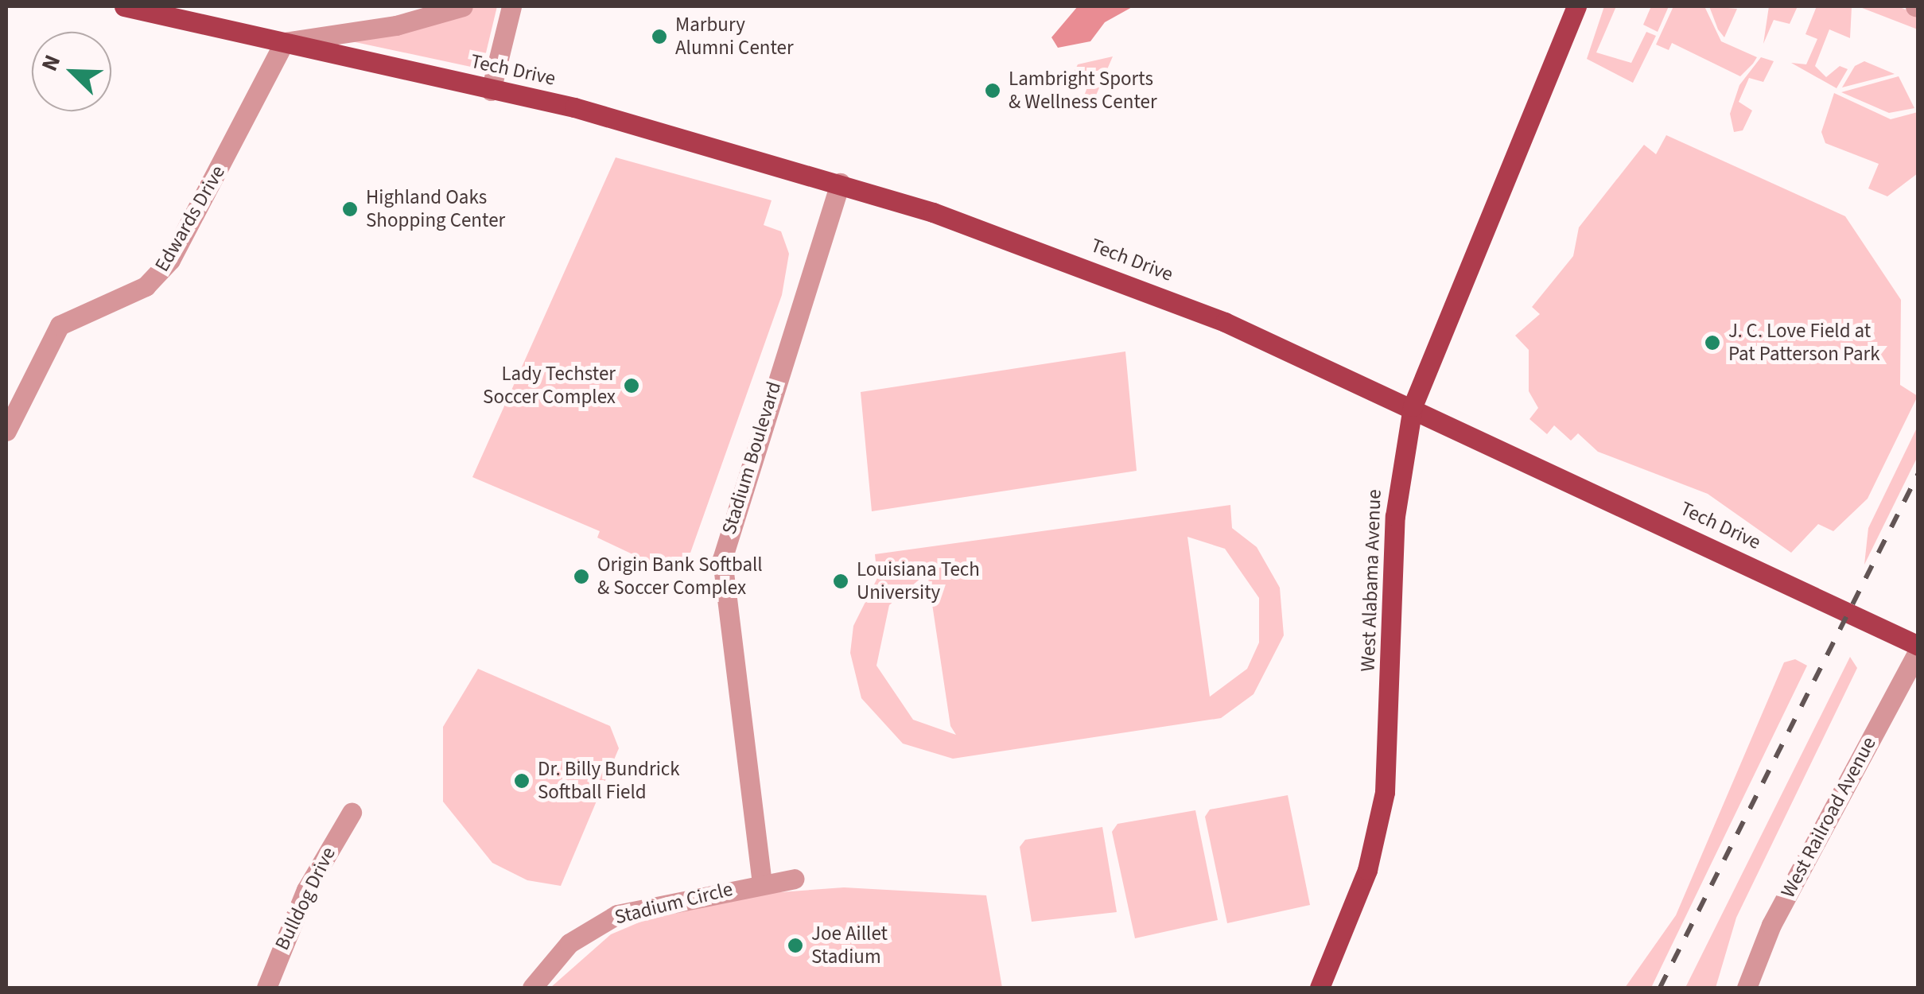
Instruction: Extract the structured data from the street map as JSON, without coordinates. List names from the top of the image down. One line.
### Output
{"streets":{"main road":["Tech Drive","West Alabama Avenue"],"street":["Edwards Drive","Stadium Boulevard","West Railroad Avenue","Bulldog Drive","Stadium Circle"]},"crossings":[["Tech Drive","Edwards Drive"],["Tech Drive","Stadium Boulevard"],["Tech Drive","West Alabama Avenue"],["Tech Drive","West Railroad Avenue"],["Stadium Boulevard","Stadium Circle"]],"places":["Marbury Alumni Center","Lambright Sports & Wellness Center","Highland Oaks Shopping Center","J. C. Love Field at Pat Patterson Park","Lady Techster Soccer Complex","Origin Bank Softball & Soccer Complex","Louisiana Tech University","Dr. Billy Bundrick Softball Field","Joe Aillet Stadium"],"north":"top left"}
